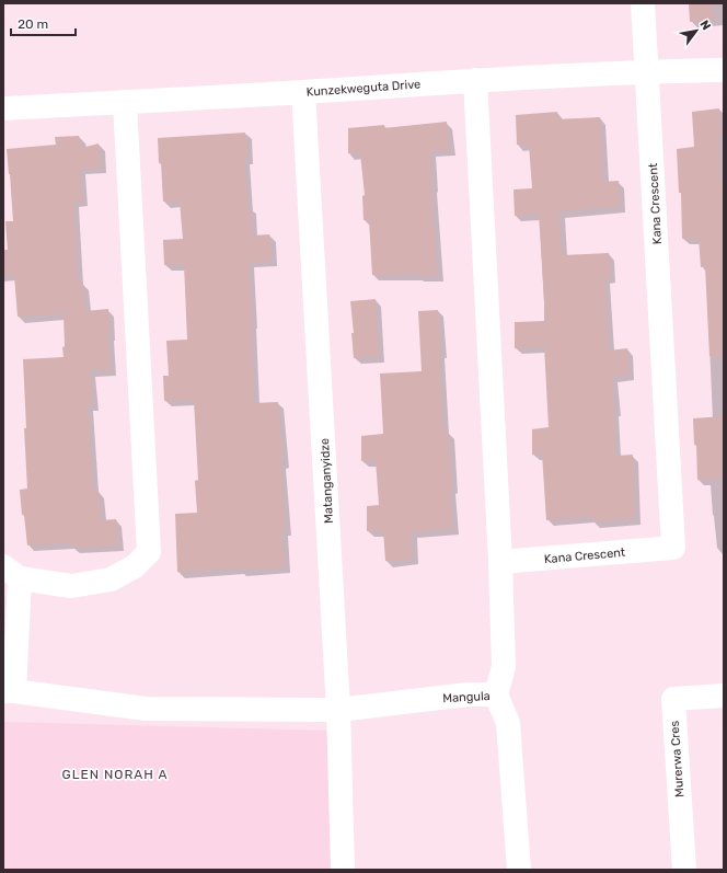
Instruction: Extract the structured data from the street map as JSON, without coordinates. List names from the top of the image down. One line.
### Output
{"streets":{"street":["Kunzekweguta Drive","Kana Crescent","Matanganyidze","Mangula","Murerwa Cres"]},"crossings":[["Kunzekweguta Drive","Kana Crescent"],["Kunzekweguta Drive","Matanganyidze"],["Matanganyidze","Mangula"]],"districts":["GLEN NORAH A"],"scale_bar":"20 m","north":"top right"}
